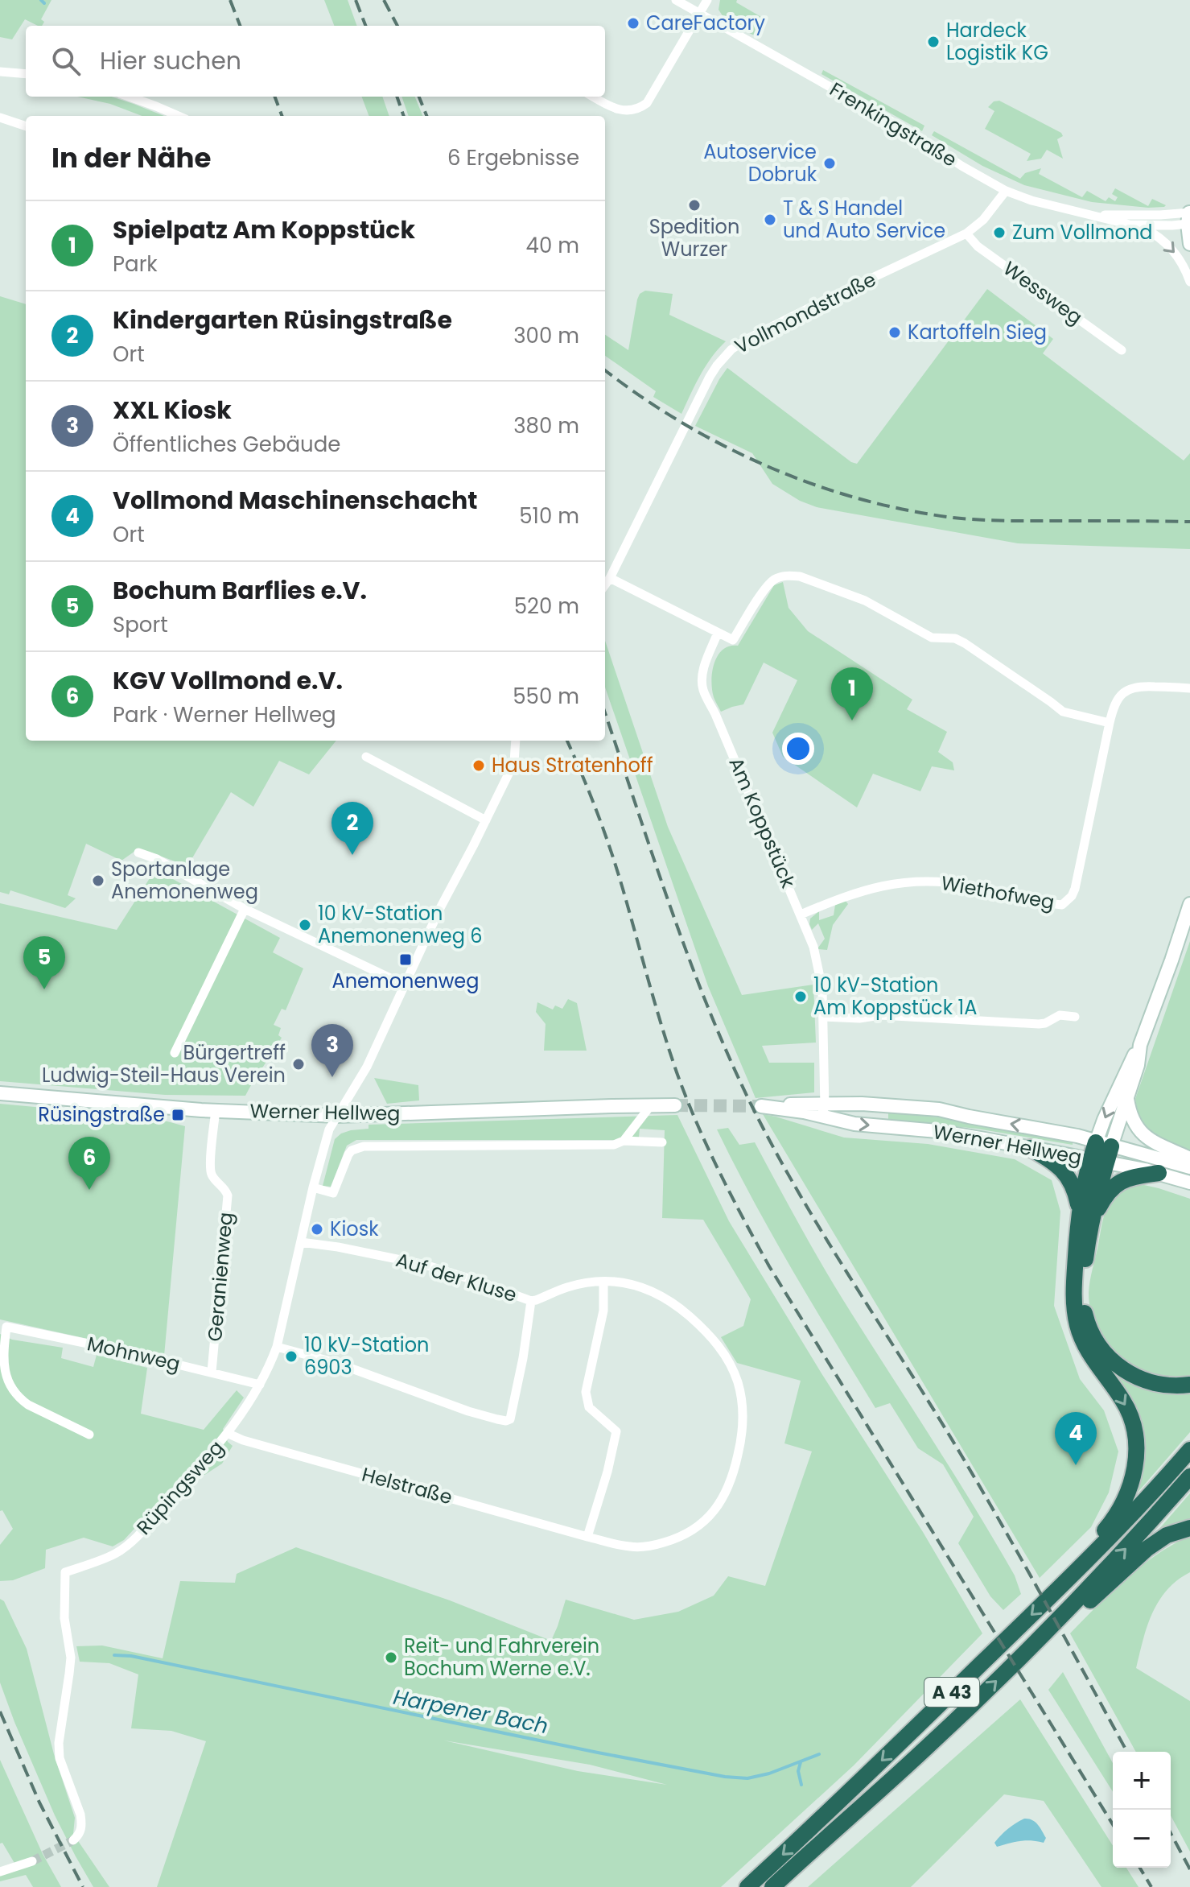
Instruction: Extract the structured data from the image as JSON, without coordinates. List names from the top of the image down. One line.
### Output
{"streets":{"highway":["A 43"],"main road":["Werner Hellweg"],"street":["Frenkingstraße","Wessweg","Vollmondstraße","Am Koppstück","Wiethofweg","Geranienweg","Auf der Kluse","Mohnweg","Helstraße","Rüpingsweg"]},"crossings":[["Frenkingstraße","Vollmondstraße"],["Wessweg","Vollmondstraße"],["Am Koppstück","Wiethofweg"],["Am Koppstück","Werner Hellweg"],["Werner Hellweg","Geranienweg"],["Werner Hellweg","Rüpingsweg"],["Geranienweg","Mohnweg"],["Auf der Kluse","Helstraße"],["Auf der Kluse","Rüpingsweg"],["Mohnweg","Rüpingsweg"],["Helstraße","Rüpingsweg"]],"water":["Harpener Bach"],"places":{"other":["CareFactory","Hardeck Logistik KG","Autoservice Dobruk","Spedition Wurzer","T & S Handel und Auto Service","Zum Vollmond","Kartoffeln Sieg","Haus Stratenhoff","Sportanlage Anemonenweg","10 kV-Station Anemonenweg 6","10 kV-Station Am Koppstück 1A","Bürgertreff Ludwig-Steil-Haus Verein","Kiosk","10 kV-Station 6903","Reit- und Fahrverein Bochum Werne e.V."],"transit":["Anemonenweg","Rüsingstraße"]},"page":{"search":"Hier suchen","heading":["In der Nähe","6 Ergebnisse"],"list":[{"mark":"1","name":"Spielpatz Am Koppstück","note":"Park","value":"40 m"},{"mark":"2","name":"Kindergarten Rüsingstraße","note":"Ort","value":"300 m"},{"mark":"3","name":"XXL Kiosk","note":"Öffentliches Gebäude","value":"380 m"},{"mark":"4","name":"Vollmond Maschinenschacht","note":"Ort","value":"510 m"},{"mark":"5","name":"Bochum Barflies e.V.","note":"Sport","value":"520 m"},{"mark":"6","name":"KGV Vollmond e.V.","note":"Park · Werner Hellweg","value":"550 m"}],"pins":["1","2","5","3","6","4"],"map_buttons":["+","−"]}}
